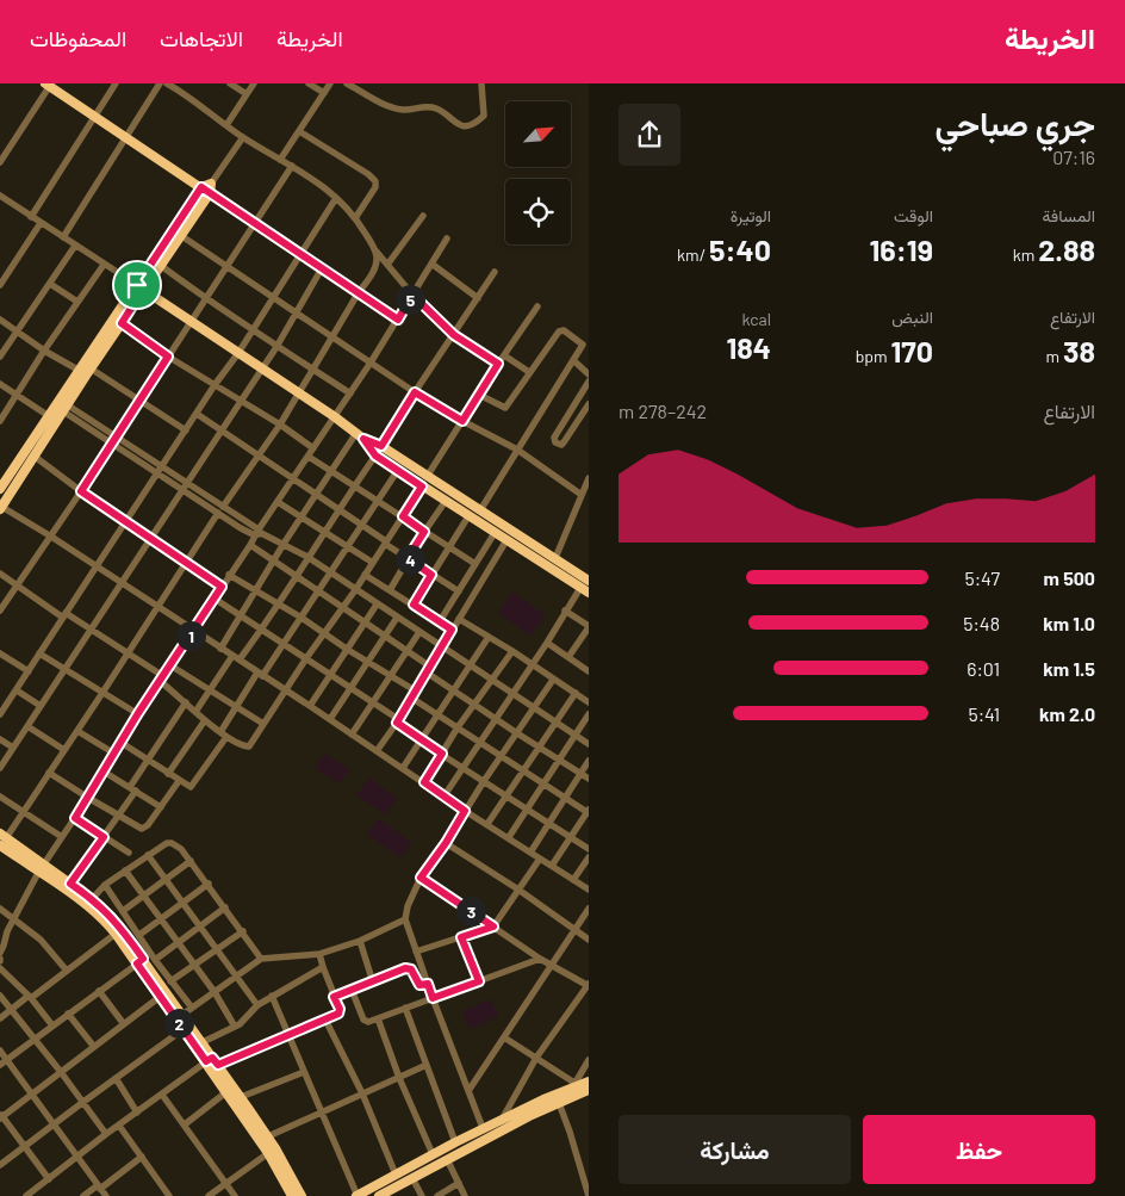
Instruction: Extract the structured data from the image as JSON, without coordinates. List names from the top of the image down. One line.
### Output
{"north":"top right","page":{"header":"الخريطة","nav":["الخريطة","الاتجاهات","المحفوظات"],"heading":["جري صباحي","07:16"],"stats":[["المسافة","2.88 km"],["الوقت","16:19"],["الوتيرة","5:40 /km"],["الارتفاع","38 m"],["النبض","170 bpm"],["kcal","184"]],"pins":["5","4","1","3","2"],"chart":["الارتفاع","242–278 m"],"list":[{"name":"500 m","note":"5:47"},{"name":"1.0 km","note":"5:48"},{"name":"1.5 km","note":"6:01"},{"name":"2.0 km","note":"5:41"}],"buttons":["حفظ","مشاركة"]}}
